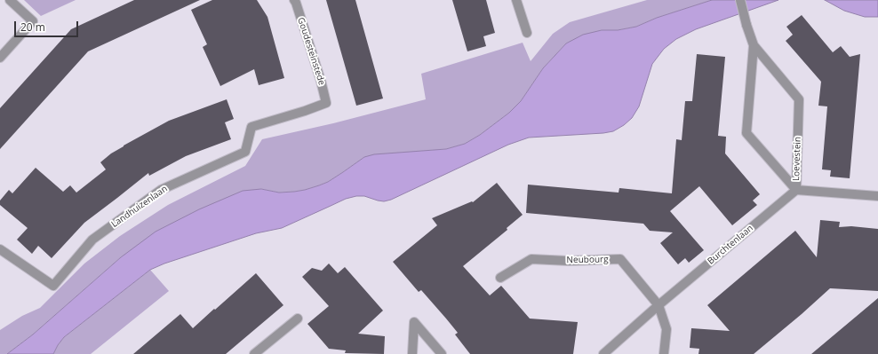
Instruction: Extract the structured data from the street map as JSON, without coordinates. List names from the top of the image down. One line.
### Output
{"streets":{"street":["Goudesteinstede","Loevestein","Landhuizenlaan","Burchtenlaan","Neubourg"]},"crossings":[["Goudesteinstede","Landhuizenlaan"],["Loevestein","Burchtenlaan"],["Burchtenlaan","Neubourg"]],"scale_bar":"20 m"}
